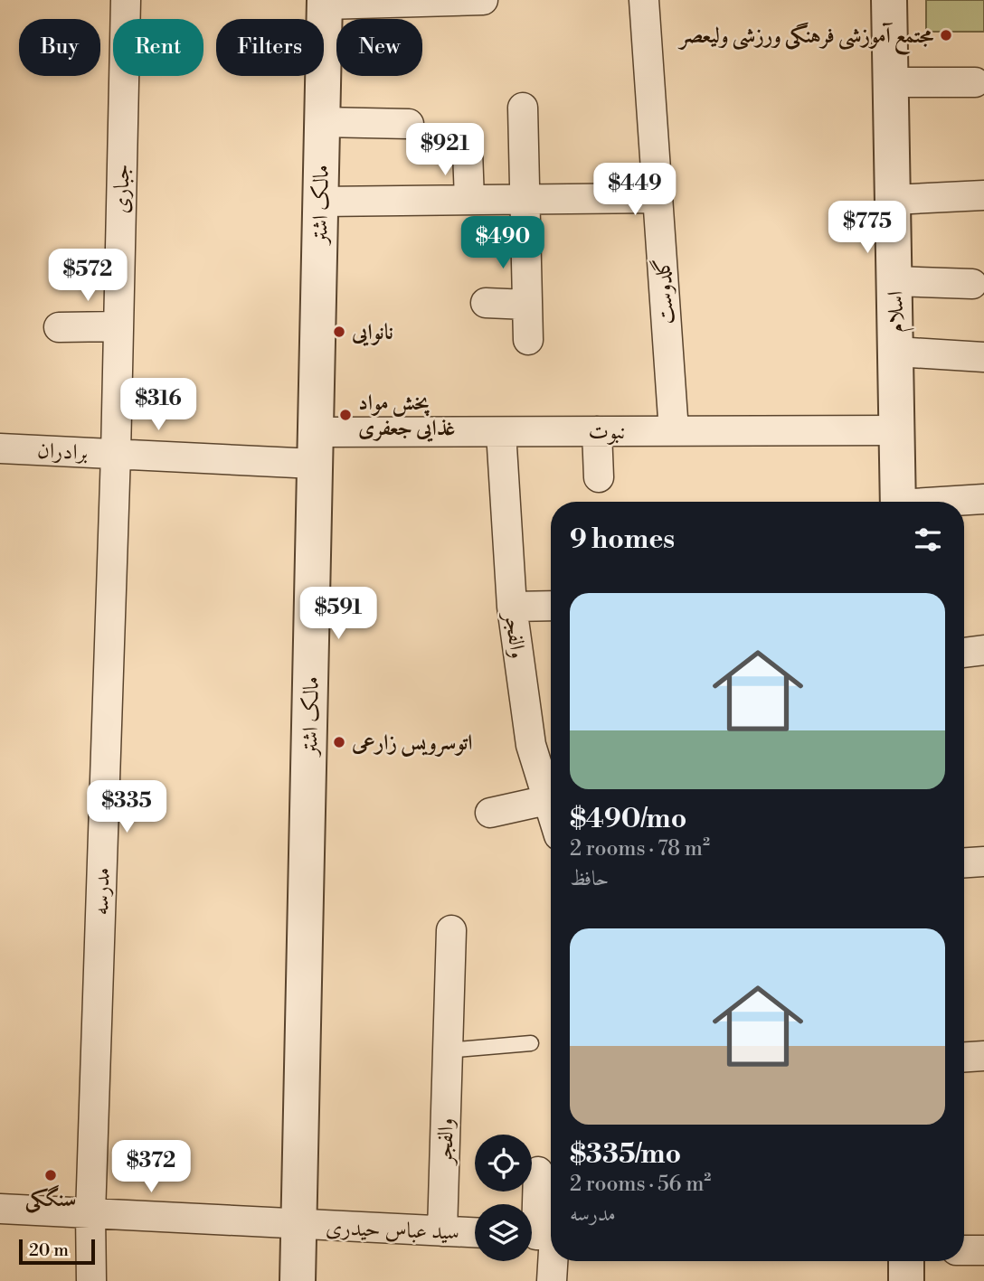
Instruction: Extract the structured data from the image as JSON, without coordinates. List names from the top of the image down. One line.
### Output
{"streets":{"street":["جباری","مالک اشتر","گلدوست","اسلام","نبوت","برادران","والفجر","مدرسه","سید عباس حیدری"]},"crossings":[["جباری","برادران"],["جباری","مدرسه"],["مالک اشتر","نبوت"],["مالک اشتر","برادران"],["مالک اشتر","سید عباس حیدری"],["گلدوست","نبوت"],["اسلام","نبوت"],["نبوت","برادران"],["نبوت","والفجر"],["برادران","مدرسه"],["والفجر","سید عباس حیدری"],["مدرسه","سید عباس حیدری"]],"places":["مجتمع آموزشی فرهنگی ورزشی ولیعصر","نانوایی","پخش مواد غذایی جعفری","اتوسرویس زارعی","سنگکی"],"scale_bar":"20 m","page":{"chip":["Buy","Rent","Filters","New"],"price":["$921","$449","$775","$490","$572","$316","$591","$335","$372"],"heading":"9 homes","list":[{"name":"$490/mo","note":"2 rooms · 78 m² · حافظ"},{"name":"$335/mo","note":"2 rooms · 56 m² · مدرسه"}],"scale":"20 m"}}
